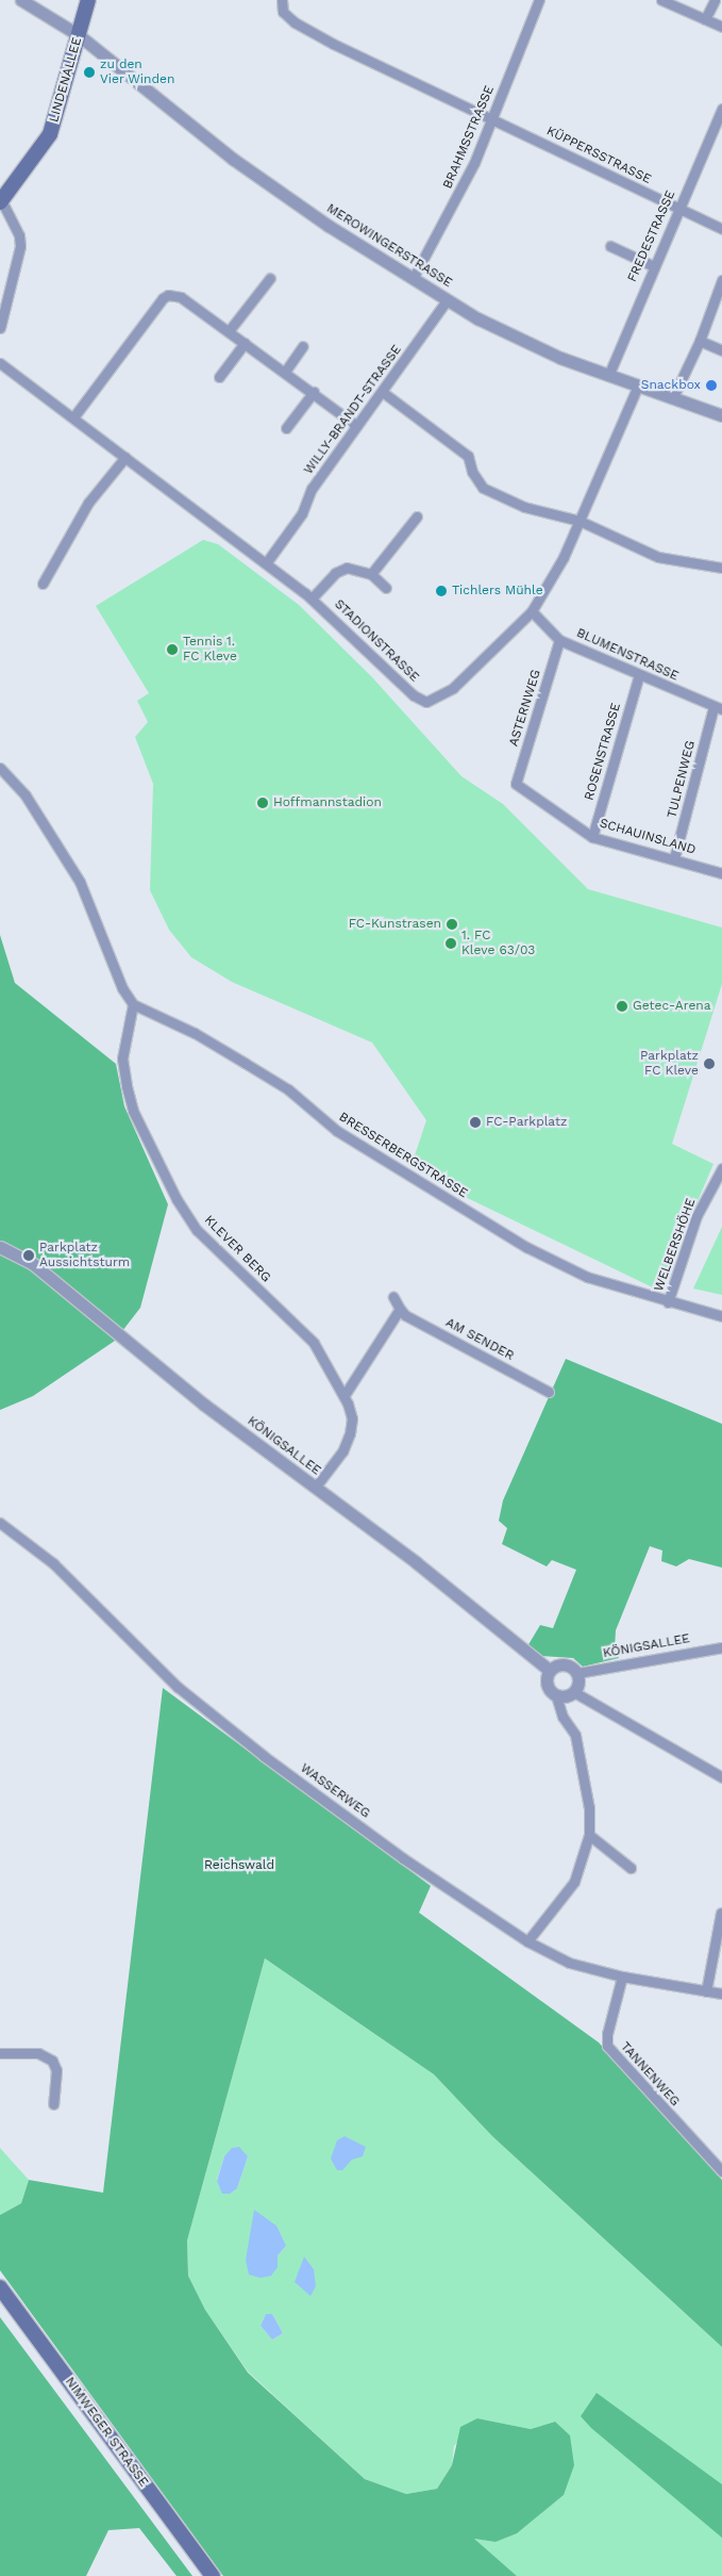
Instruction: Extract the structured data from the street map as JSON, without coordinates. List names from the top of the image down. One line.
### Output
{"streets":{"main road":["LINDENALLEE","NIMWEGER STRASSE"],"street":["BRAHMSSTRASSE","KÜPPERSSTRASSE","FREDESTRASSE","MEROWINGERSTRASSE","WILLY-BRANDT-STRASSE","STADIONSTRASSE","BLUMENSTRASSE","ASTERNWEG","ROSENSTRASSE","TULPENWEG","SCHAUINSLAND","BRESSERBERGSTRASSE","WELBERSHÖHE","KLEVER BERG","AM SENDER","KÖNIGSALLEE","WASSERWEG","TANNENWEG"]},"crossings":[["LINDENALLEE","MEROWINGERSTRASSE"],["BRAHMSSTRASSE","KÜPPERSSTRASSE"],["BRAHMSSTRASSE","MEROWINGERSTRASSE"],["KÜPPERSSTRASSE","FREDESTRASSE"],["FREDESTRASSE","MEROWINGERSTRASSE"],["MEROWINGERSTRASSE","WILLY-BRANDT-STRASSE"],["MEROWINGERSTRASSE","STADIONSTRASSE"],["WILLY-BRANDT-STRASSE","STADIONSTRASSE"],["STADIONSTRASSE","BLUMENSTRASSE"],["BLUMENSTRASSE","ASTERNWEG"],["BLUMENSTRASSE","ROSENSTRASSE"],["BLUMENSTRASSE","TULPENWEG"],["ASTERNWEG","SCHAUINSLAND"],["ROSENSTRASSE","SCHAUINSLAND"],["TULPENWEG","SCHAUINSLAND"],["BRESSERBERGSTRASSE","WELBERSHÖHE"],["BRESSERBERGSTRASSE","KLEVER BERG"],["KLEVER BERG","KÖNIGSALLEE"],["WASSERWEG","TANNENWEG"]],"parks":["Reichswald"],"places":["zu den Vier Winden","Snackbox","Tichlers Mühle","Tennis 1. FC Kleve","Hoffmannstadion","FC-Kunstrasen","1. FC Kleve 63/03","Getec-Arena","Parkplatz FC Kleve","FC-Parkplatz","Parkplatz Aussichtsturm"]}
